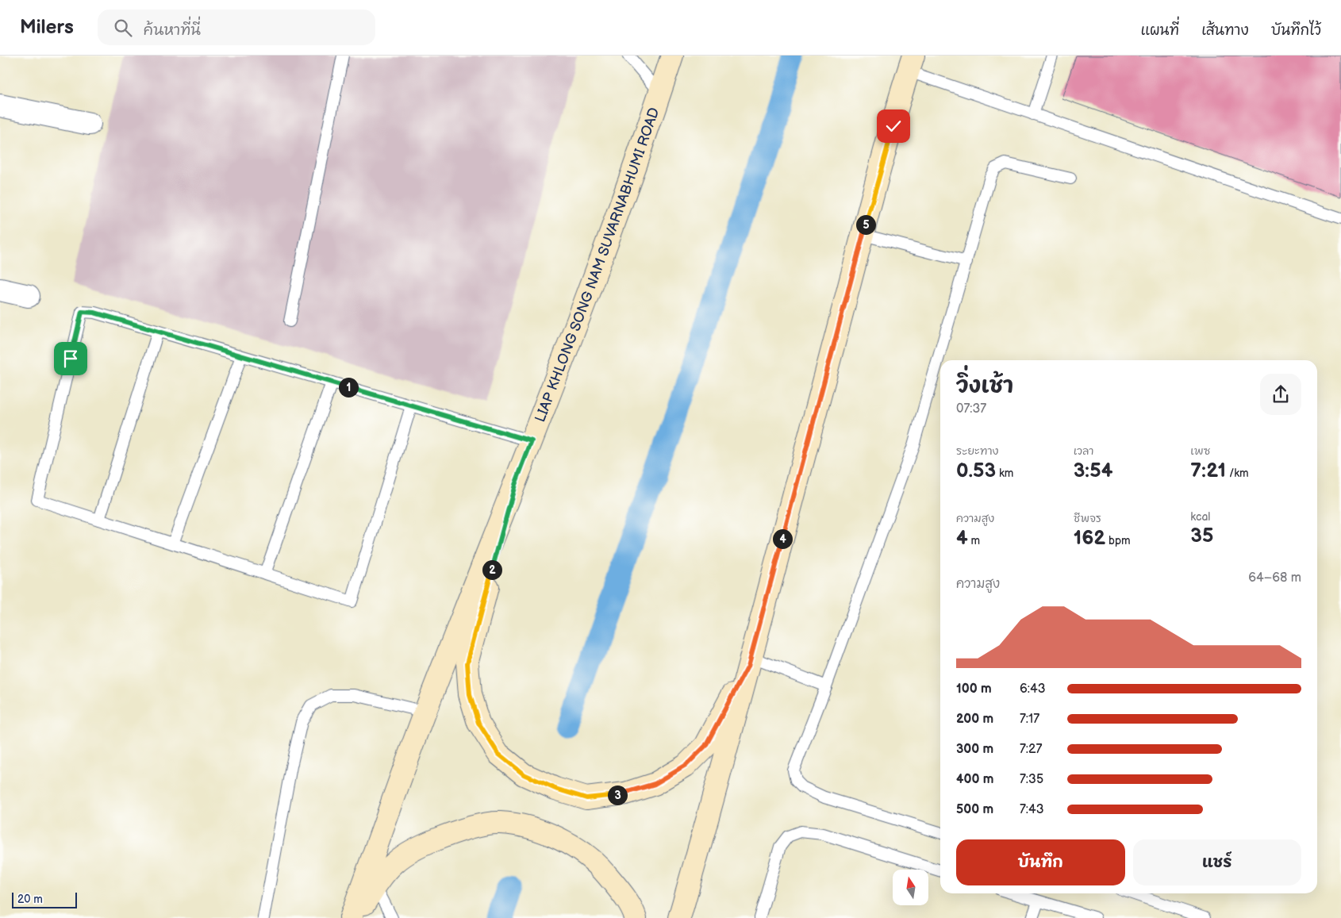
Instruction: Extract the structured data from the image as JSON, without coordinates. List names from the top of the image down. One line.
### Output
{"streets":{"main road":["LIAP KHLONG SONG NAM SUVARNABHUMI ROAD"]},"scale_bar":"20 m","north":"top","page":{"header":"Milers","search":"ค้นหาที่นี่","nav":["แผนที่","เส้นทาง","บันทึกไว้"],"pins":["5","1","4","2","3"],"heading":["วิ่งเช้า","07:37"],"stats":[["ระยะทาง","0.53 km"],["เวลา","3:54"],["เพซ","7:21 /km"],["ความสูง","4 m"],["ชีพจร","162 bpm"],["kcal","35"]],"chart":["ความสูง","64–68 m"],"list":[{"name":"100 m","note":"6:43"},{"name":"200 m","note":"7:17"},{"name":"300 m","note":"7:27"},{"name":"400 m","note":"7:35"},{"name":"500 m","note":"7:43"}],"buttons":["บันทึก","แชร์"],"scale":"20 m"}}
